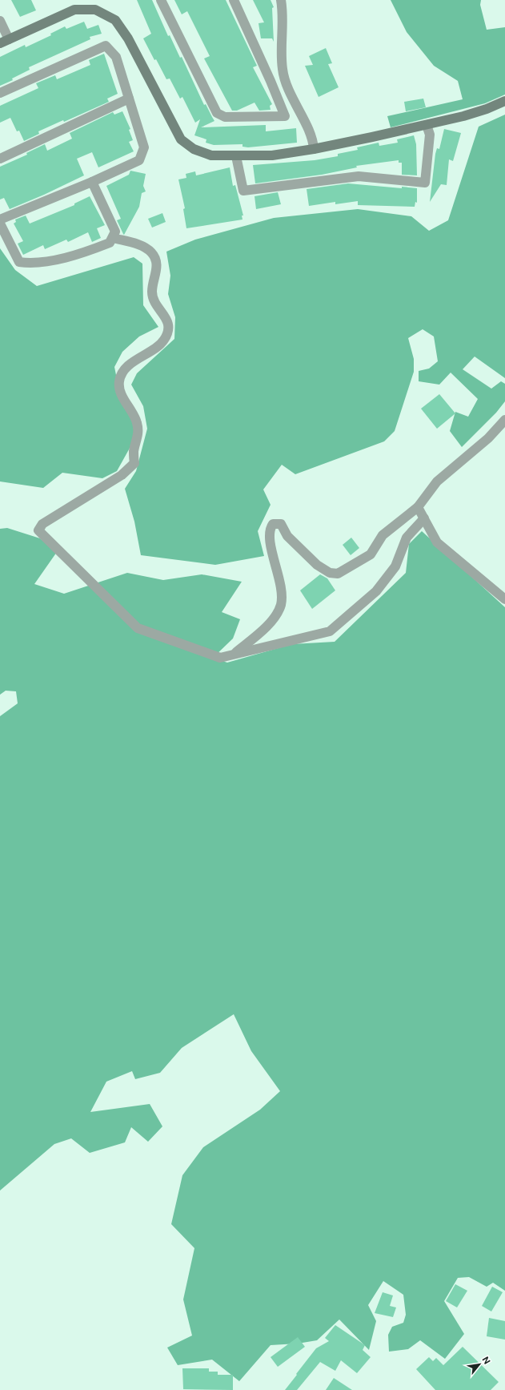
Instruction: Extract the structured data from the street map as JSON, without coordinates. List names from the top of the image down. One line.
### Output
{"north":"top right"}
